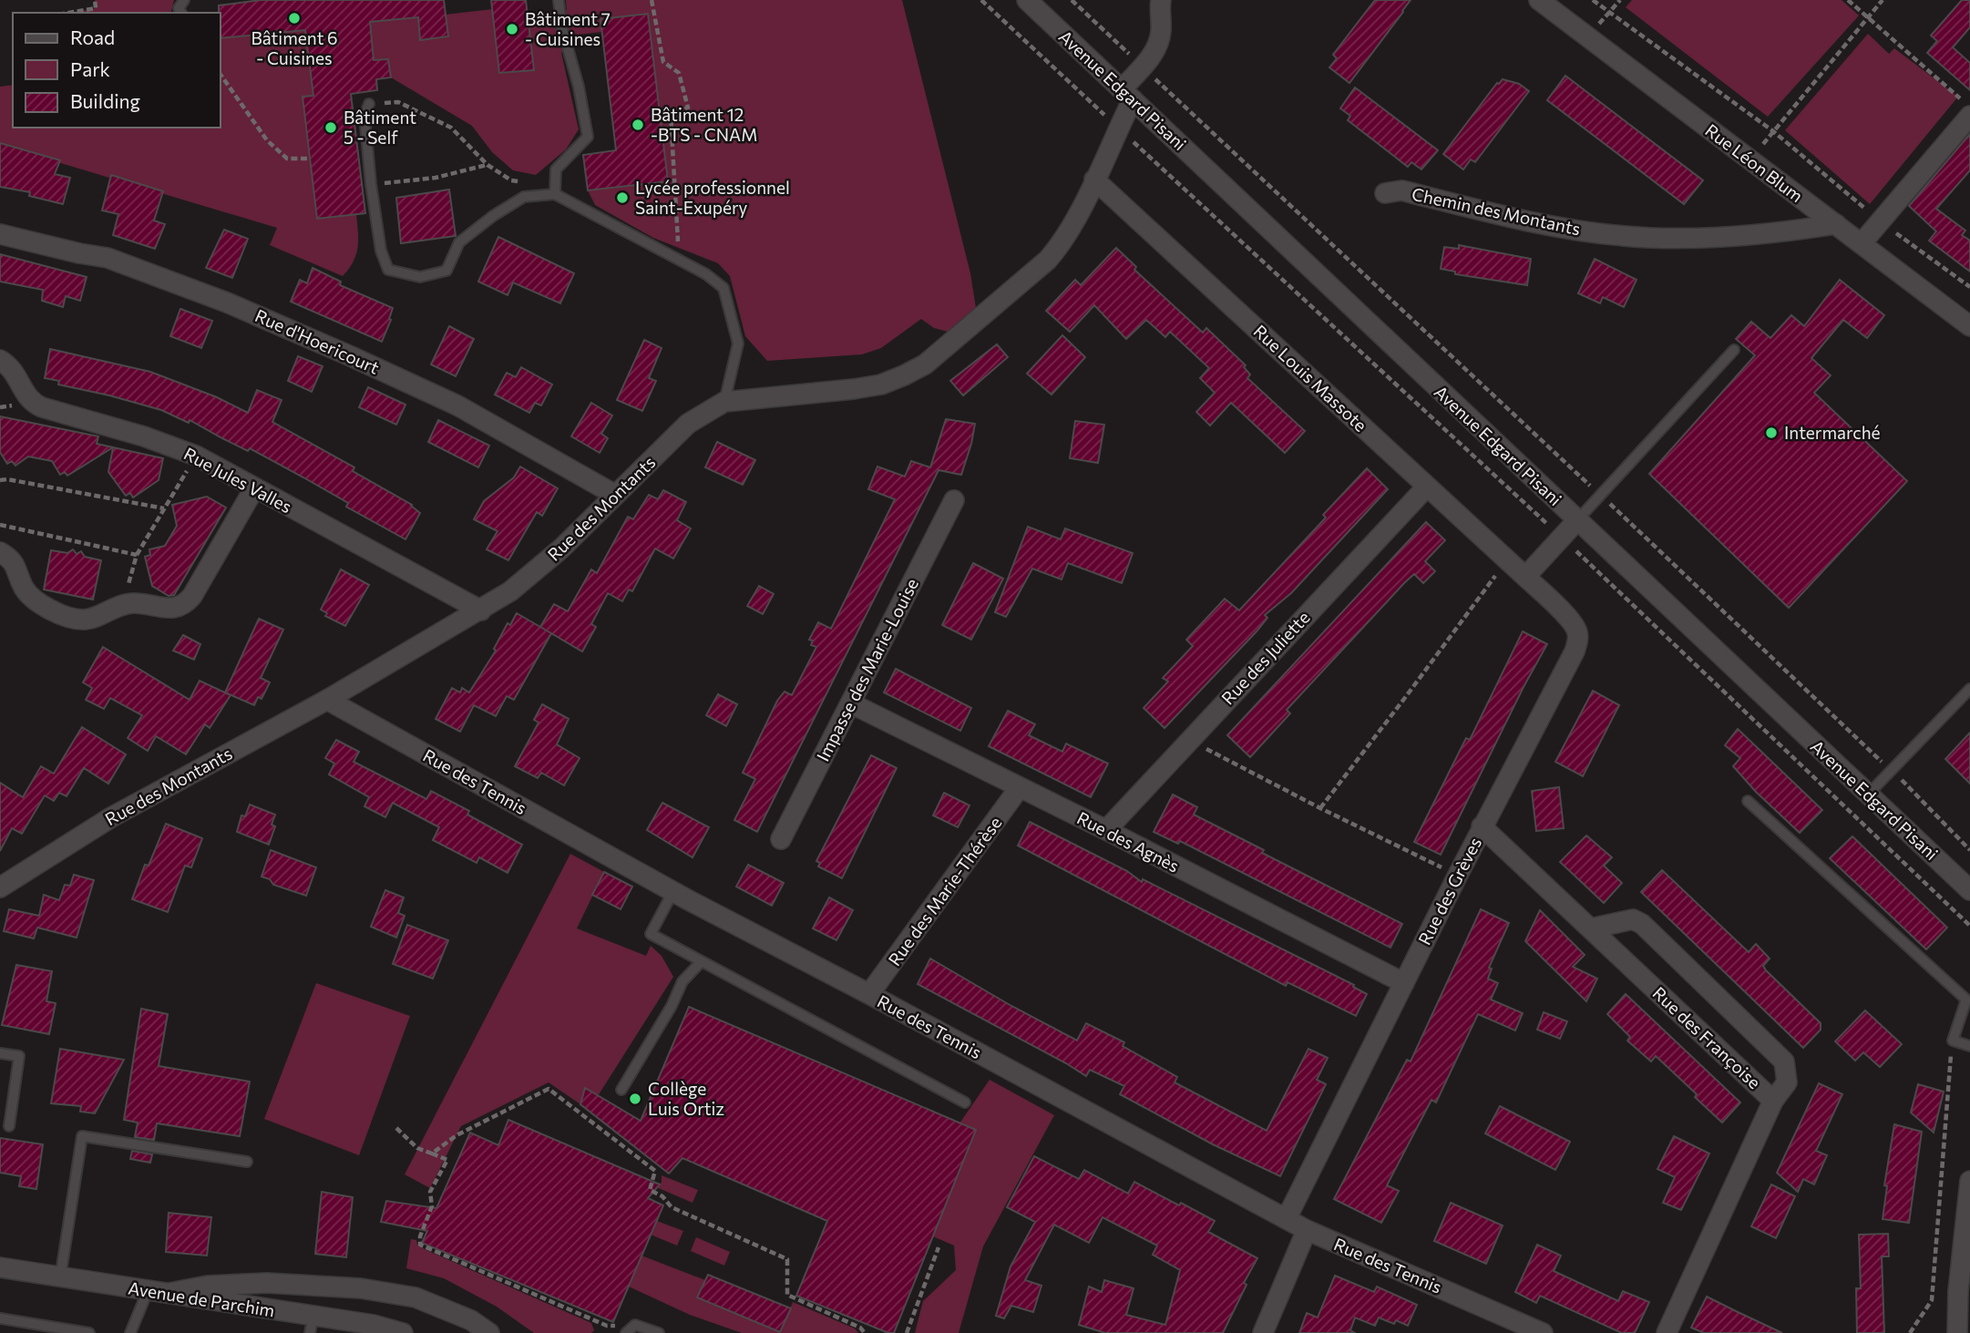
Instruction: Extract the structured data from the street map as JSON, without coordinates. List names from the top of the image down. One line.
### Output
{"streets":{"street":["Avenue Edgard Pisani","Rue Léon Blum","Chemin des Montants","Rue d'Hoericourt","Rue Louis Massote","Rue Jules Valles","Rue des Montants","Rue des Juliette","Impasse des Marie-Louise","Rue des Tennis","Rue des Agnès","Rue des Marie-Thérèse","Rue des Grèves","Rue des Françoise","Avenue de Parchim"]},"crossings":[["Avenue Edgard Pisani","Rue des Montants"],["Rue Léon Blum","Chemin des Montants"],["Rue d'Hoericourt","Rue des Montants"],["Rue Louis Massote","Rue des Montants"],["Rue Louis Massote","Rue des Juliette"],["Rue Louis Massote","Rue des Grèves"],["Rue Jules Valles","Rue des Montants"],["Rue des Montants","Rue des Tennis"],["Rue des Juliette","Rue des Agnès"],["Impasse des Marie-Louise","Rue des Agnès"],["Rue des Tennis","Rue des Marie-Thérèse"],["Rue des Tennis","Rue des Grèves"],["Rue des Agnès","Rue des Marie-Thérèse"],["Rue des Agnès","Rue des Grèves"],["Rue des Grèves","Rue des Françoise"]],"places":["Bâtiment 6 - Cuisines","Bâtiment 7 - Cuisines","Bâtiment 12 -BTS - CNAM","Bâtiment 5 - Self","Lycée professionnel Saint-Exupéry","Intermarché","Collège Luis Ortiz"],"legend":["Road","Park","Building"]}
